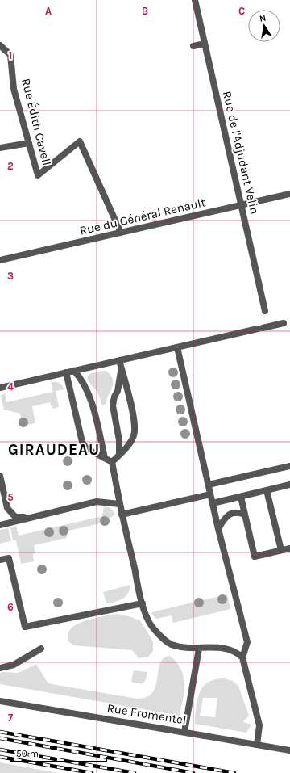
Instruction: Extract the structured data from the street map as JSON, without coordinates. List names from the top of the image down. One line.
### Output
{"streets":{"street":["Rue Édith Cavell","Rue de l'Adjudant Velin","Rue du Général Renault","Rue Fromentel"]},"crossings":[["Rue Édith Cavell","Rue du Général Renault"],["Rue de l'Adjudant Velin","Rue du Général Renault"]],"districts":["GIRAUDEAU"],"scale_bar":"50 m","north":"top","grid":{"columns":["A","B","C"],"rows":["1","2","3","4","5","6","7"]}}
